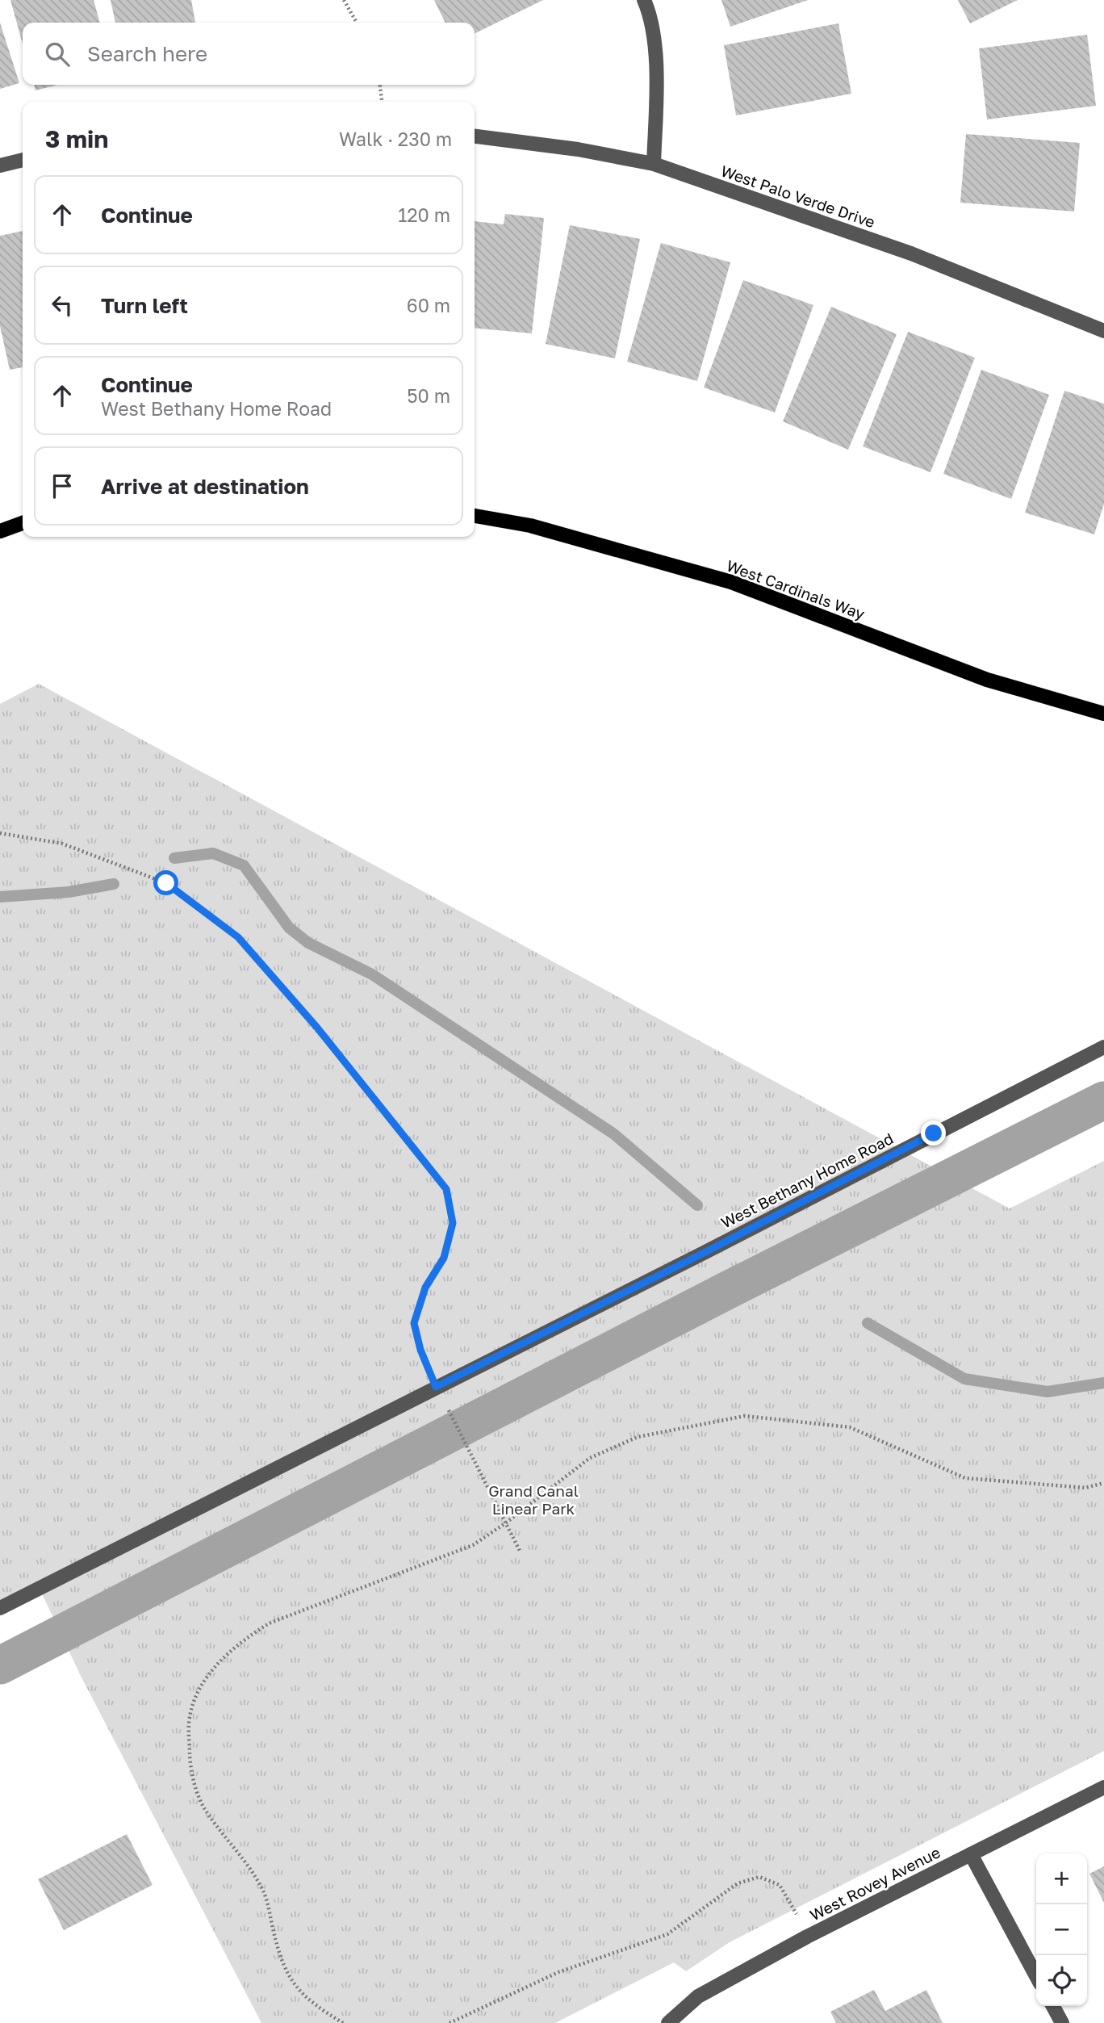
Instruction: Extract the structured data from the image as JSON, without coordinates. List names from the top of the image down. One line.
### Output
{"streets":{"main road":["West Cardinals Way"],"street":["West Palo Verde Drive","West Bethany Home Road","West Rovey Avenue"]},"parks":["Grand Canal Linear Park"],"page":{"search":"Search here","heading":["3 min","Walk · 230 m"],"list":[["Continue","120 m"],["Turn left","60 m"],["Continue","West Bethany Home Road","50 m"],"Arrive at destination"],"map_buttons":["+","−"]}}
